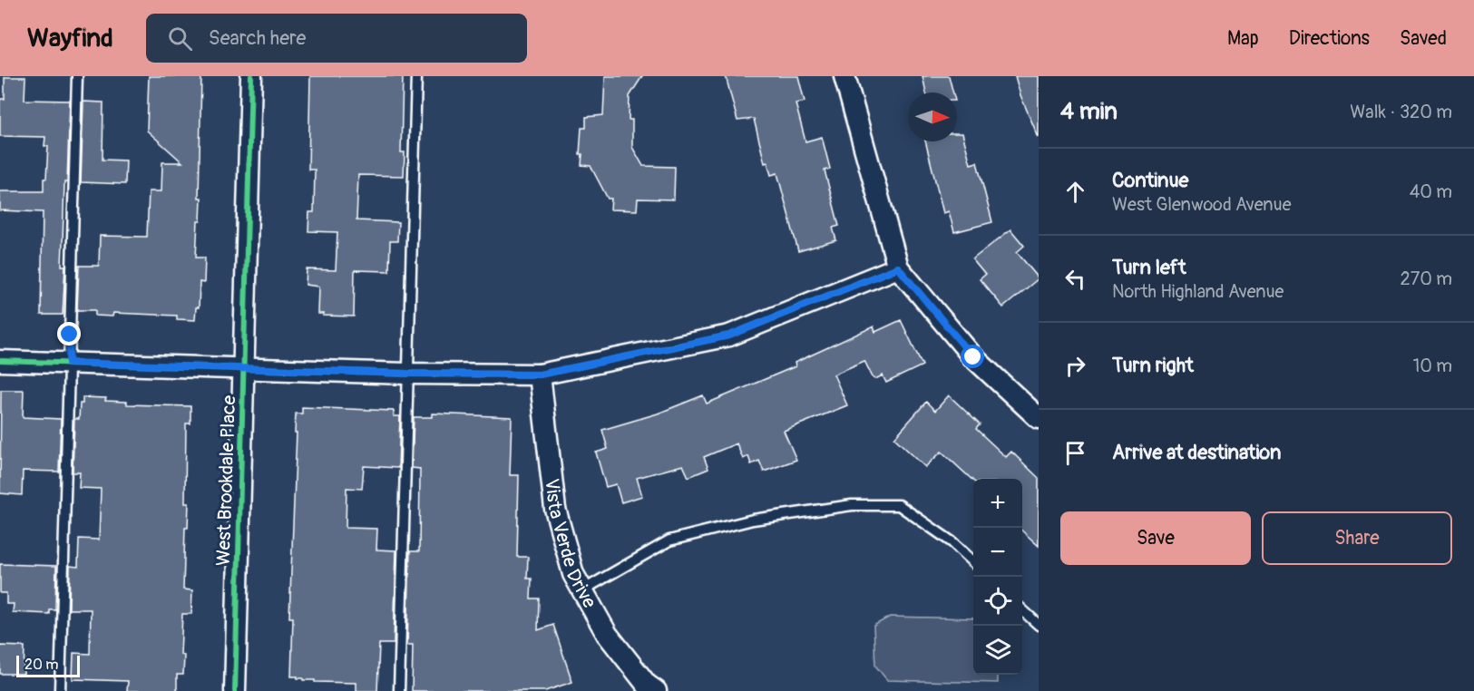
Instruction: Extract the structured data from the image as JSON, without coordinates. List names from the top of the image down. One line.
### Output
{"streets":{"street":["West Brookdale Place","Vista Verde Drive"]},"scale_bar":"20 m","north":"right","page":{"header":"Wayfind","search":"Search here","nav":["Map","Directions","Saved"],"heading":["4 min","Walk · 320 m"],"list":[["Continue","West Glenwood Avenue","40 m"],["Turn left","North Highland Avenue","270 m"],["Turn right","10 m"],"Arrive at destination"],"map_buttons":["+","−"],"buttons":["Save","Share"],"scale":"20 m"}}
